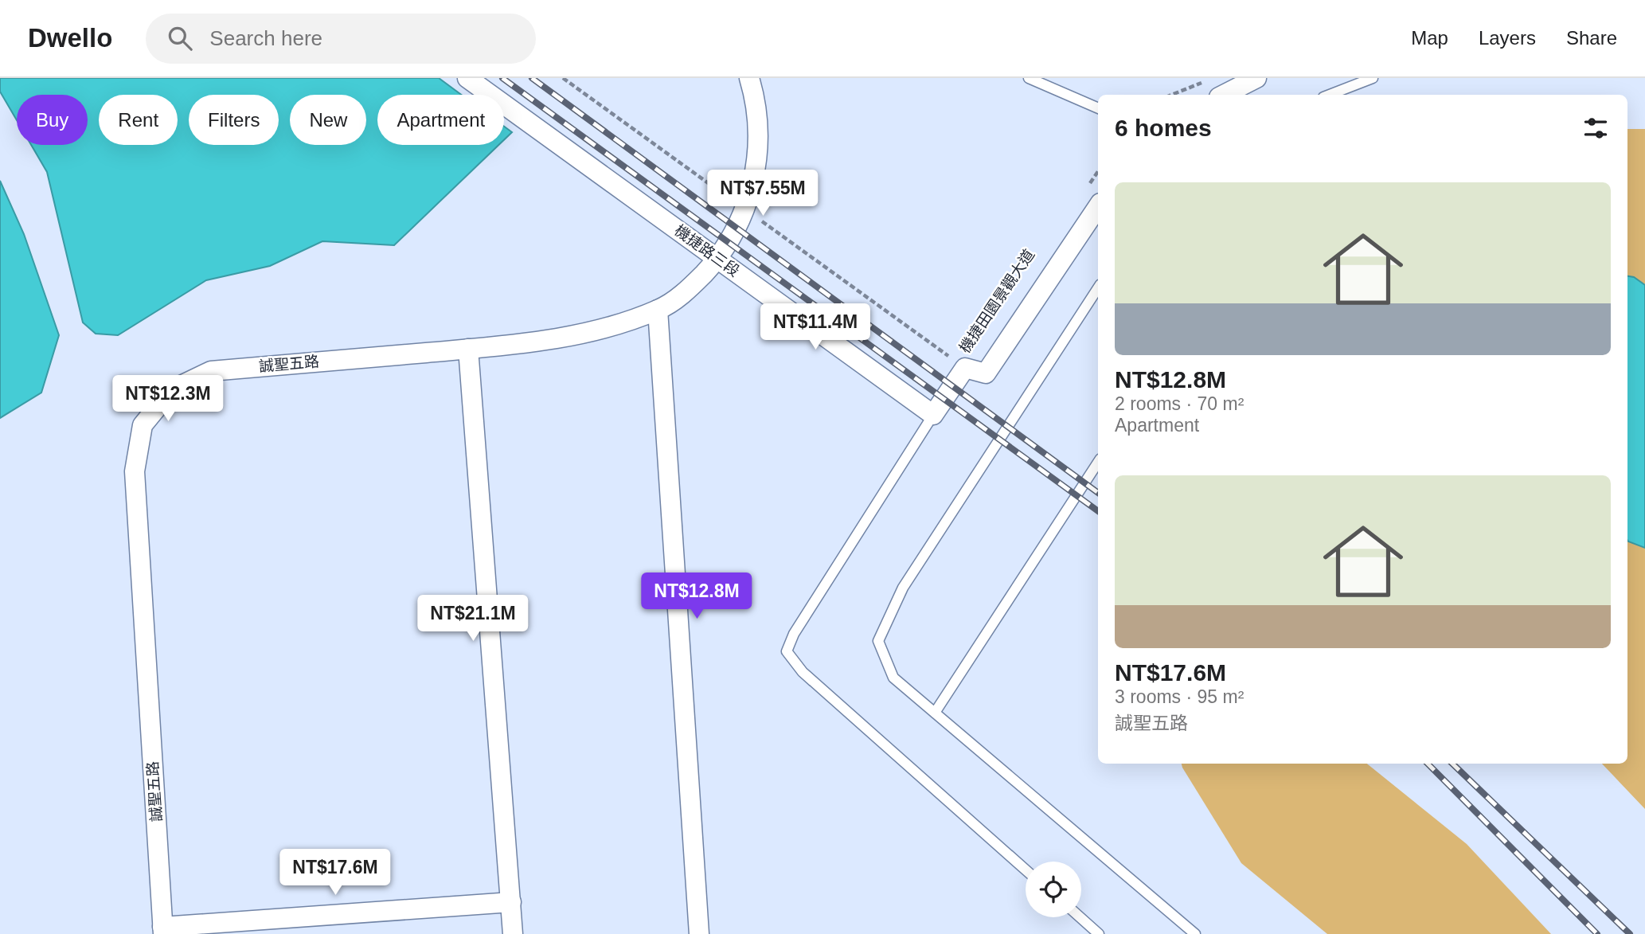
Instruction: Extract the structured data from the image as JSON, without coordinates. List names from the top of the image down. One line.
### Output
{"streets":{"street":["機捷路三段","誠聖五路"],"path":["機捷田園景觀大道"]},"crossings":[["機捷路三段","誠聖五路"],["機捷田園景觀大道","誠聖五路"]],"page":{"header":"Dwello","search":"Search here","nav":["Map","Layers","Share"],"chip":["Buy","Rent","Filters","New","Apartment"],"heading":"6 homes","list":[{"name":"NT$12.8M","note":"2 rooms · 70 m² · Apartment"},{"name":"NT$17.6M","note":"3 rooms · 95 m² · 誠聖五路"}],"price":["NT$7.55M","NT$11.4M","NT$12.3M","NT$12.8M","NT$21.1M","NT$17.6M"]}}
